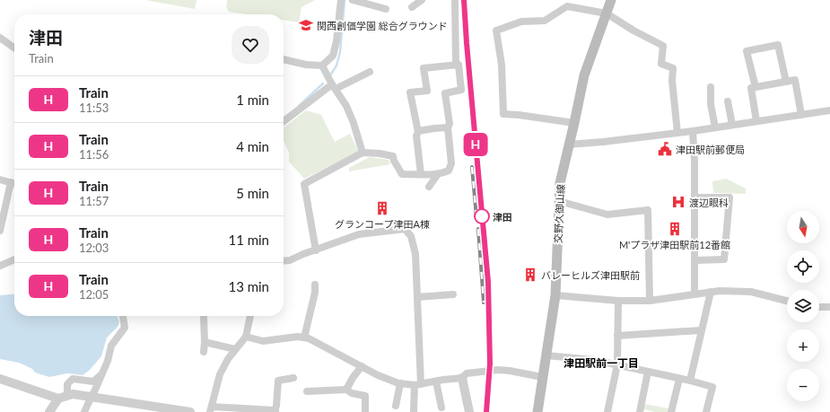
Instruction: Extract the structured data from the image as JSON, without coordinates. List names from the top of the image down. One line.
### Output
{"streets":{"main road":["交野久御山線"]},"districts":["津田駅前一丁目"],"places":{"school or university":["関西創価学園 総合グラウンド"],"public building":["津田駅前郵便局"],"hospital":["渡辺眼科"],"building":["グランコープ津田A棟","M'プラザ津田駅前12番館","バレーヒルズ津田駅前"],"other":["津田"]},"north":"bottom","page":{"on_map":"H","heading":["津田","Train"],"list":[{"mark":"H","name":"Train","note":"11:53","value":"1 min"},{"mark":"H","name":"Train","note":"11:56","value":"4 min"},{"mark":"H","name":"Train","note":"11:57","value":"5 min"},{"mark":"H","name":"Train","note":"12:03","value":"11 min"},{"mark":"H","name":"Train","note":"12:05","value":"13 min"}],"map_buttons":["+","−"]}}
